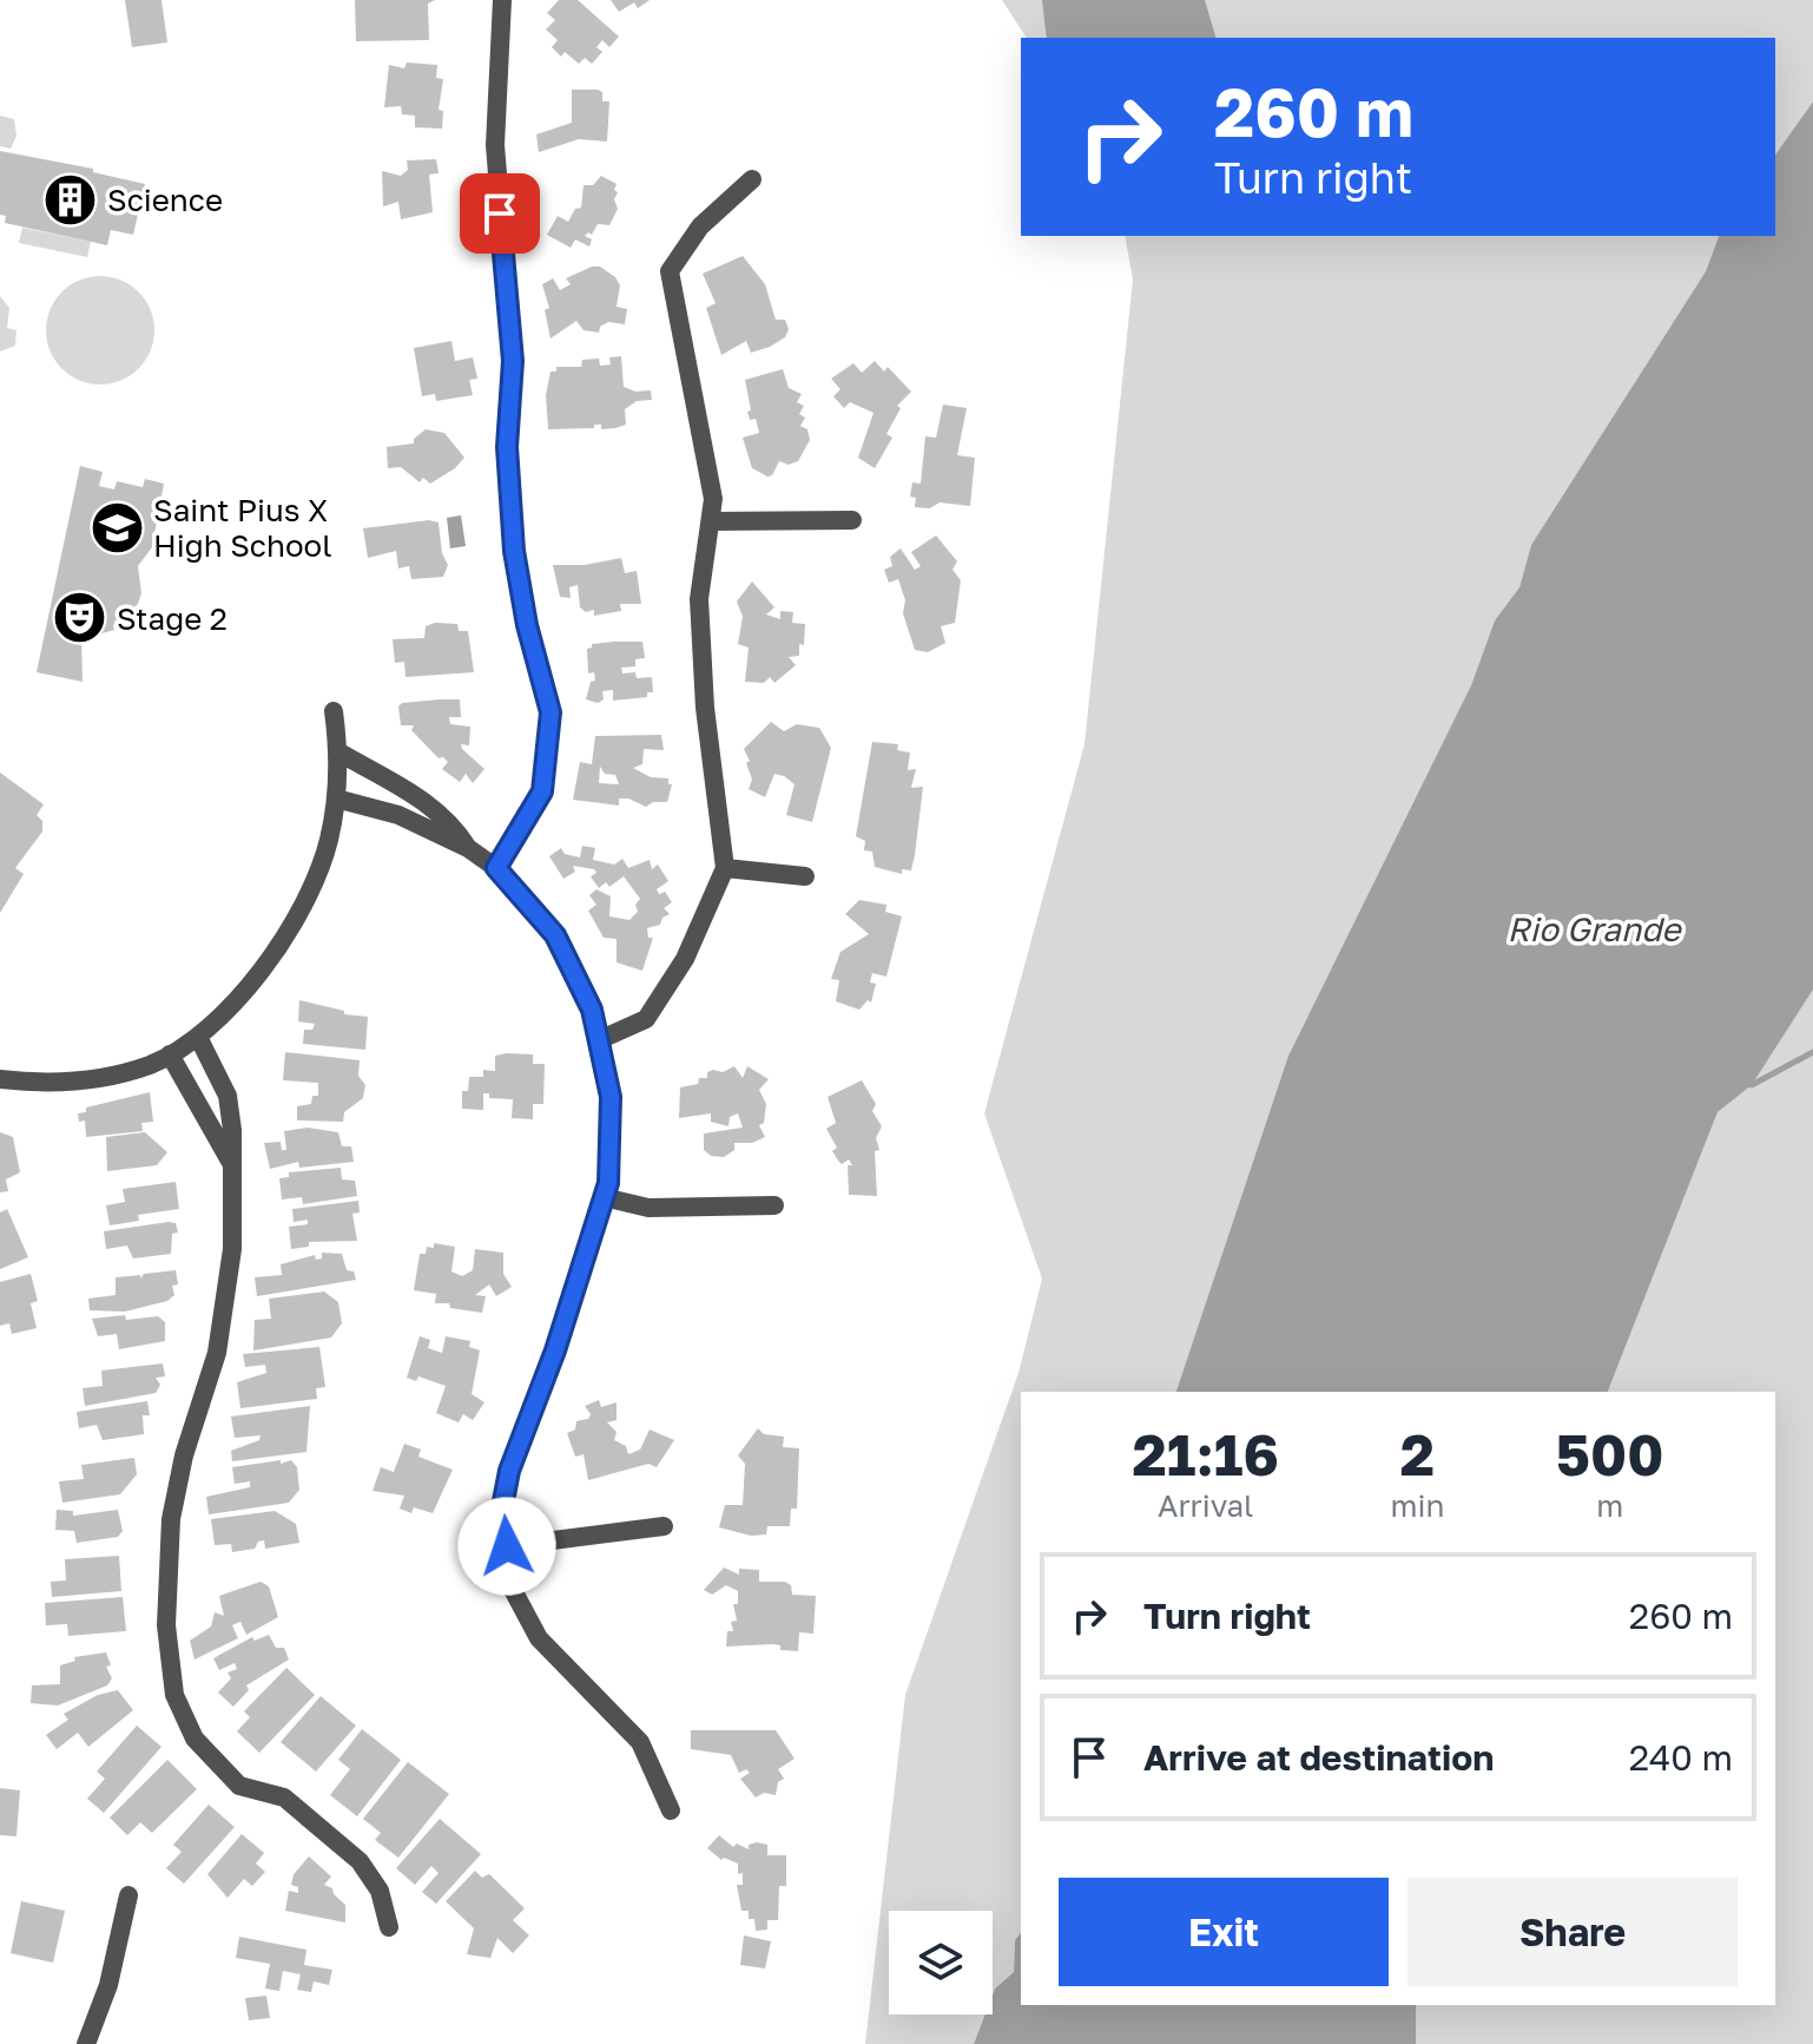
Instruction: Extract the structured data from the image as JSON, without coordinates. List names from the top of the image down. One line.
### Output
{"water":["Rio Grande"],"places":{"building":["Science"],"school or university":["Saint Pius X High School"],"theatre":["Stage 2"]},"page":{"turn":["260 m","Turn right"],"eta":["21:16","Arrival","2","min","500","m"],"list":[{"name":"Turn right","value":"260 m"},{"name":"Arrive at destination","value":"240 m"}],"buttons":["Exit","Share"]}}
